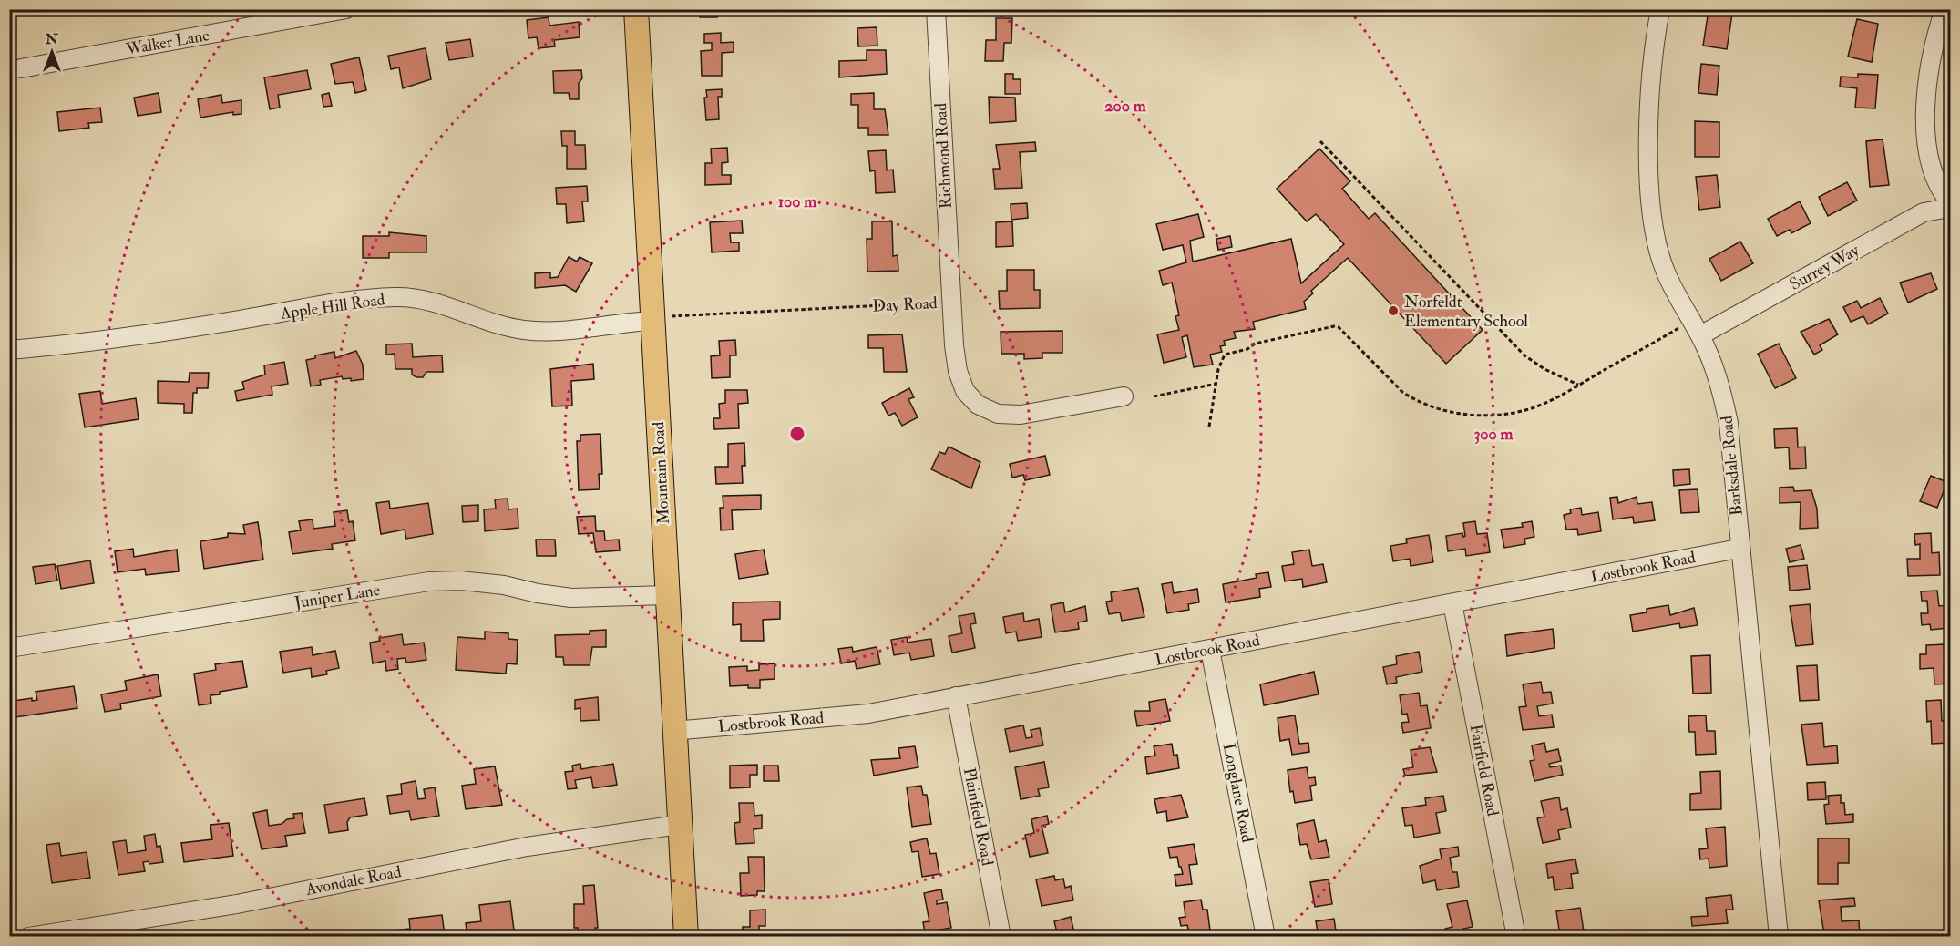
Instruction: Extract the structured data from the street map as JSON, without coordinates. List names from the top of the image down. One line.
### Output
{"streets":{"main road":["Mountain Road"],"street":["Walker Lane","Richmond Road","Surrey Way","Day Road","Apple Hill Road","Barksdale Road","Lostbrook Road","Juniper Lane","Fairfield Road","Longlane Road","Plainfield Road","Avondale Road"]},"crossings":[["Richmond Road","Day Road"],["Surrey Way","Barksdale Road"],["Day Road","Apple Hill Road"],["Day Road","Mountain Road"],["Apple Hill Road","Mountain Road"],["Barksdale Road","Lostbrook Road"],["Mountain Road","Lostbrook Road"],["Mountain Road","Juniper Lane"],["Mountain Road","Avondale Road"],["Lostbrook Road","Fairfield Road"],["Lostbrook Road","Longlane Road"],["Lostbrook Road","Plainfield Road"]],"places":["Norfeldt Elementary School"],"north":"top","rings":["200 m","100 m","300 m"]}
